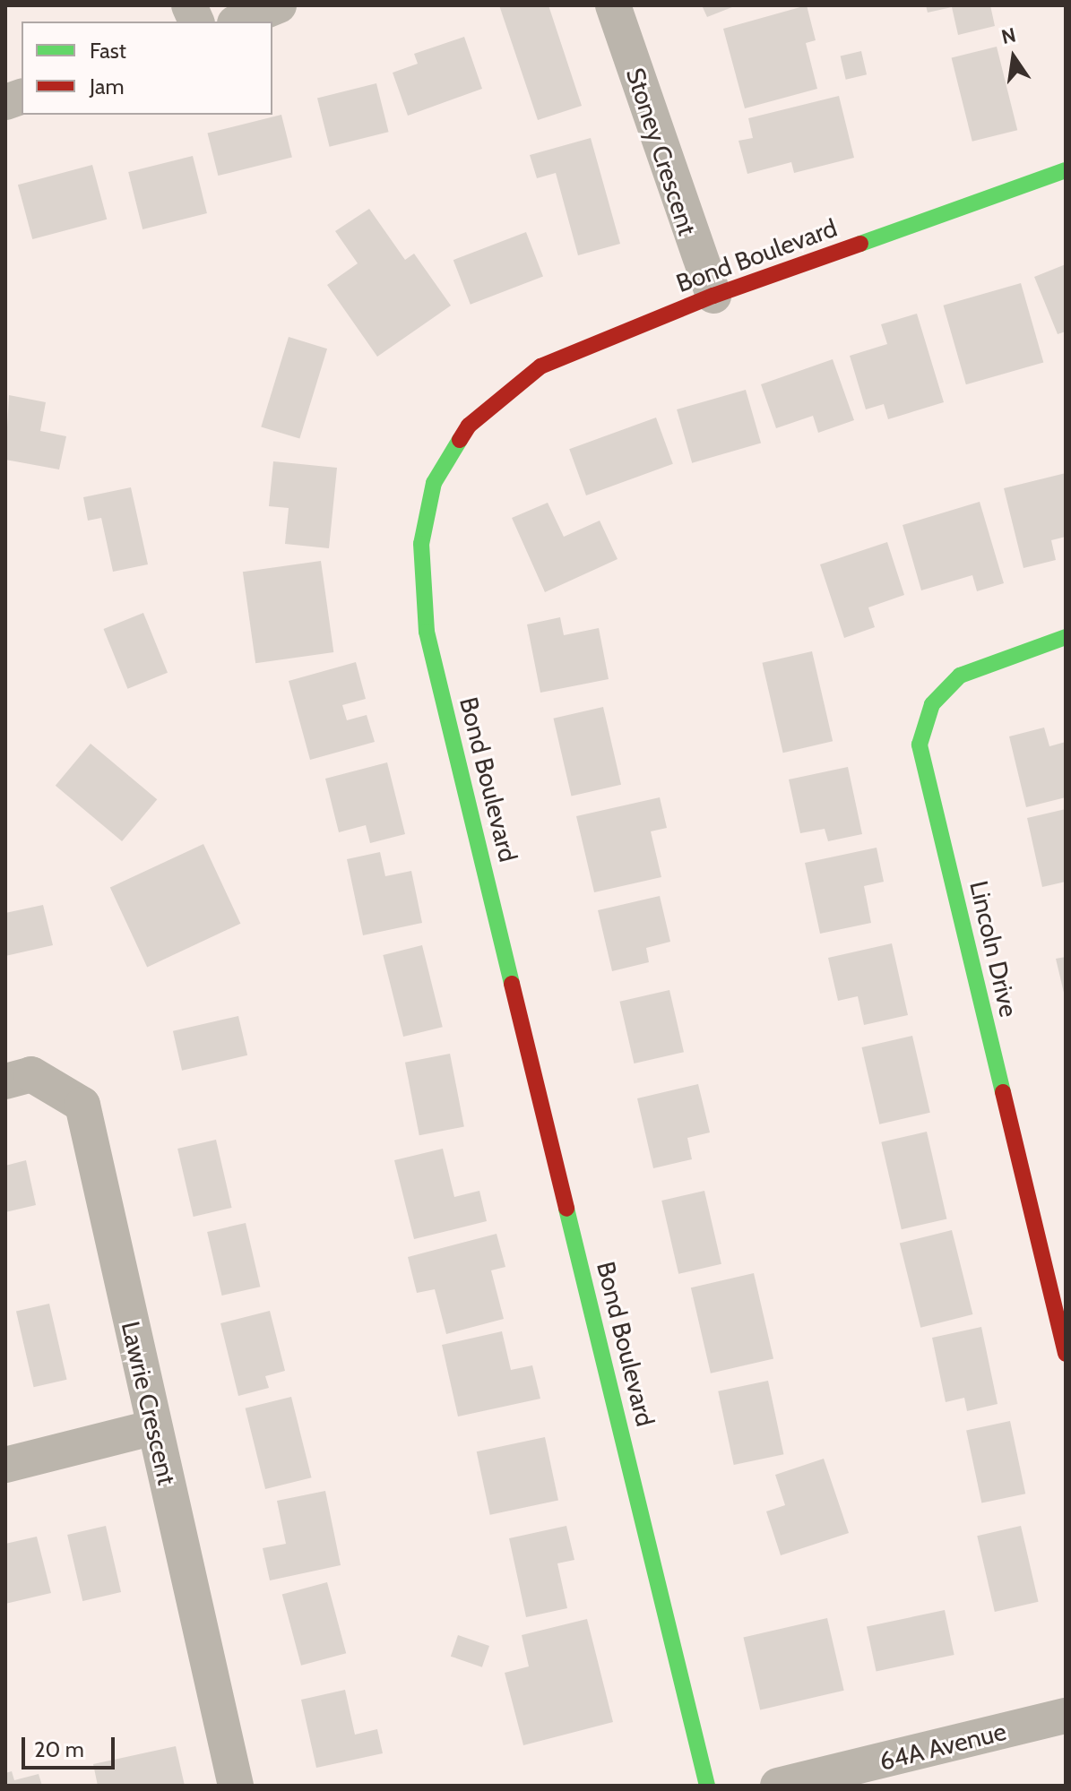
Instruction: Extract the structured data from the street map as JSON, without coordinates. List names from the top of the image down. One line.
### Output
{"streets":{"street":["Stoney Crescent","Bond Boulevard","Lincoln Drive","Lawrie Crescent","64A Avenue"]},"crossings":[["Stoney Crescent","Bond Boulevard"]],"legend":["Fast","Jam"],"scale_bar":"20 m","north":"top"}
